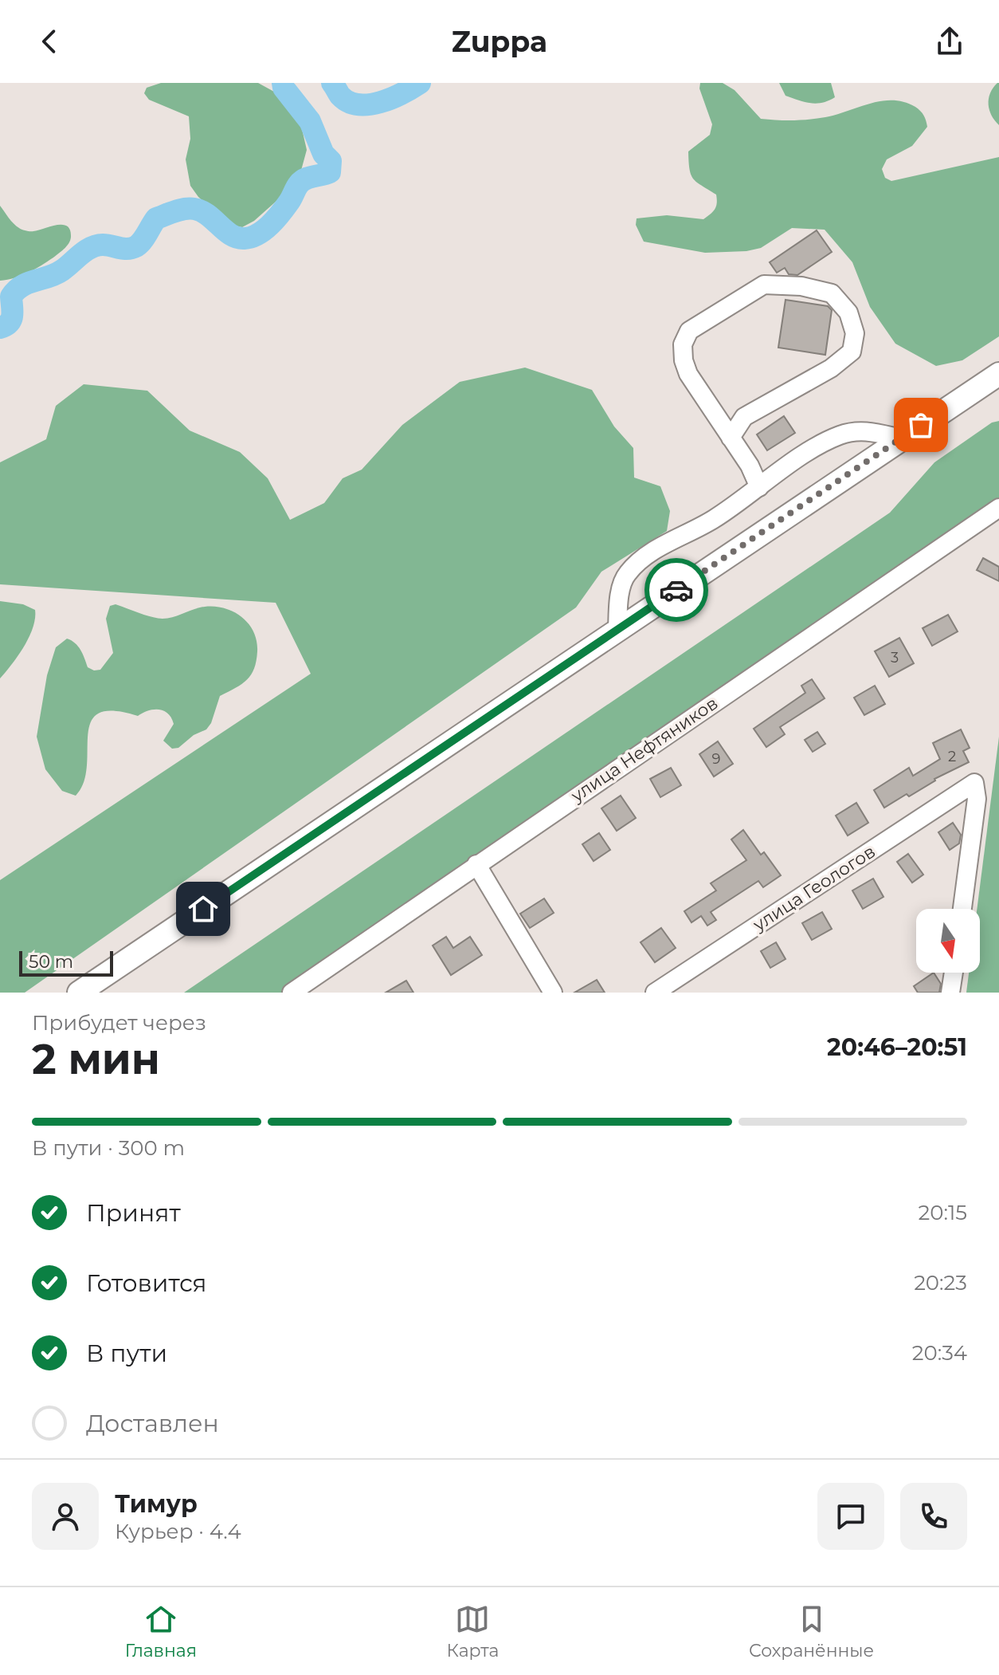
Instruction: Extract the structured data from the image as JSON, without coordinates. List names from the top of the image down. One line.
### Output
{"streets":{"street":["улица Нефтяников","улица Геологов"]},"house_numbers":["3","2","9"],"scale_bar":"50 m","north":"bottom","page":{"header":"Zuppa","scale":"50 m","heading":["2 мин","Прибудет через","20:46–20:51"],"panel":["Тимур","Курьер · 4.4"],"bar":"В пути · 300 m","list":[["Принят","20:15"],["Готовится","20:23"],["В пути","20:34"],"Доставлен"],"tabs":["Главная","Карта","Сохранённые"]}}
